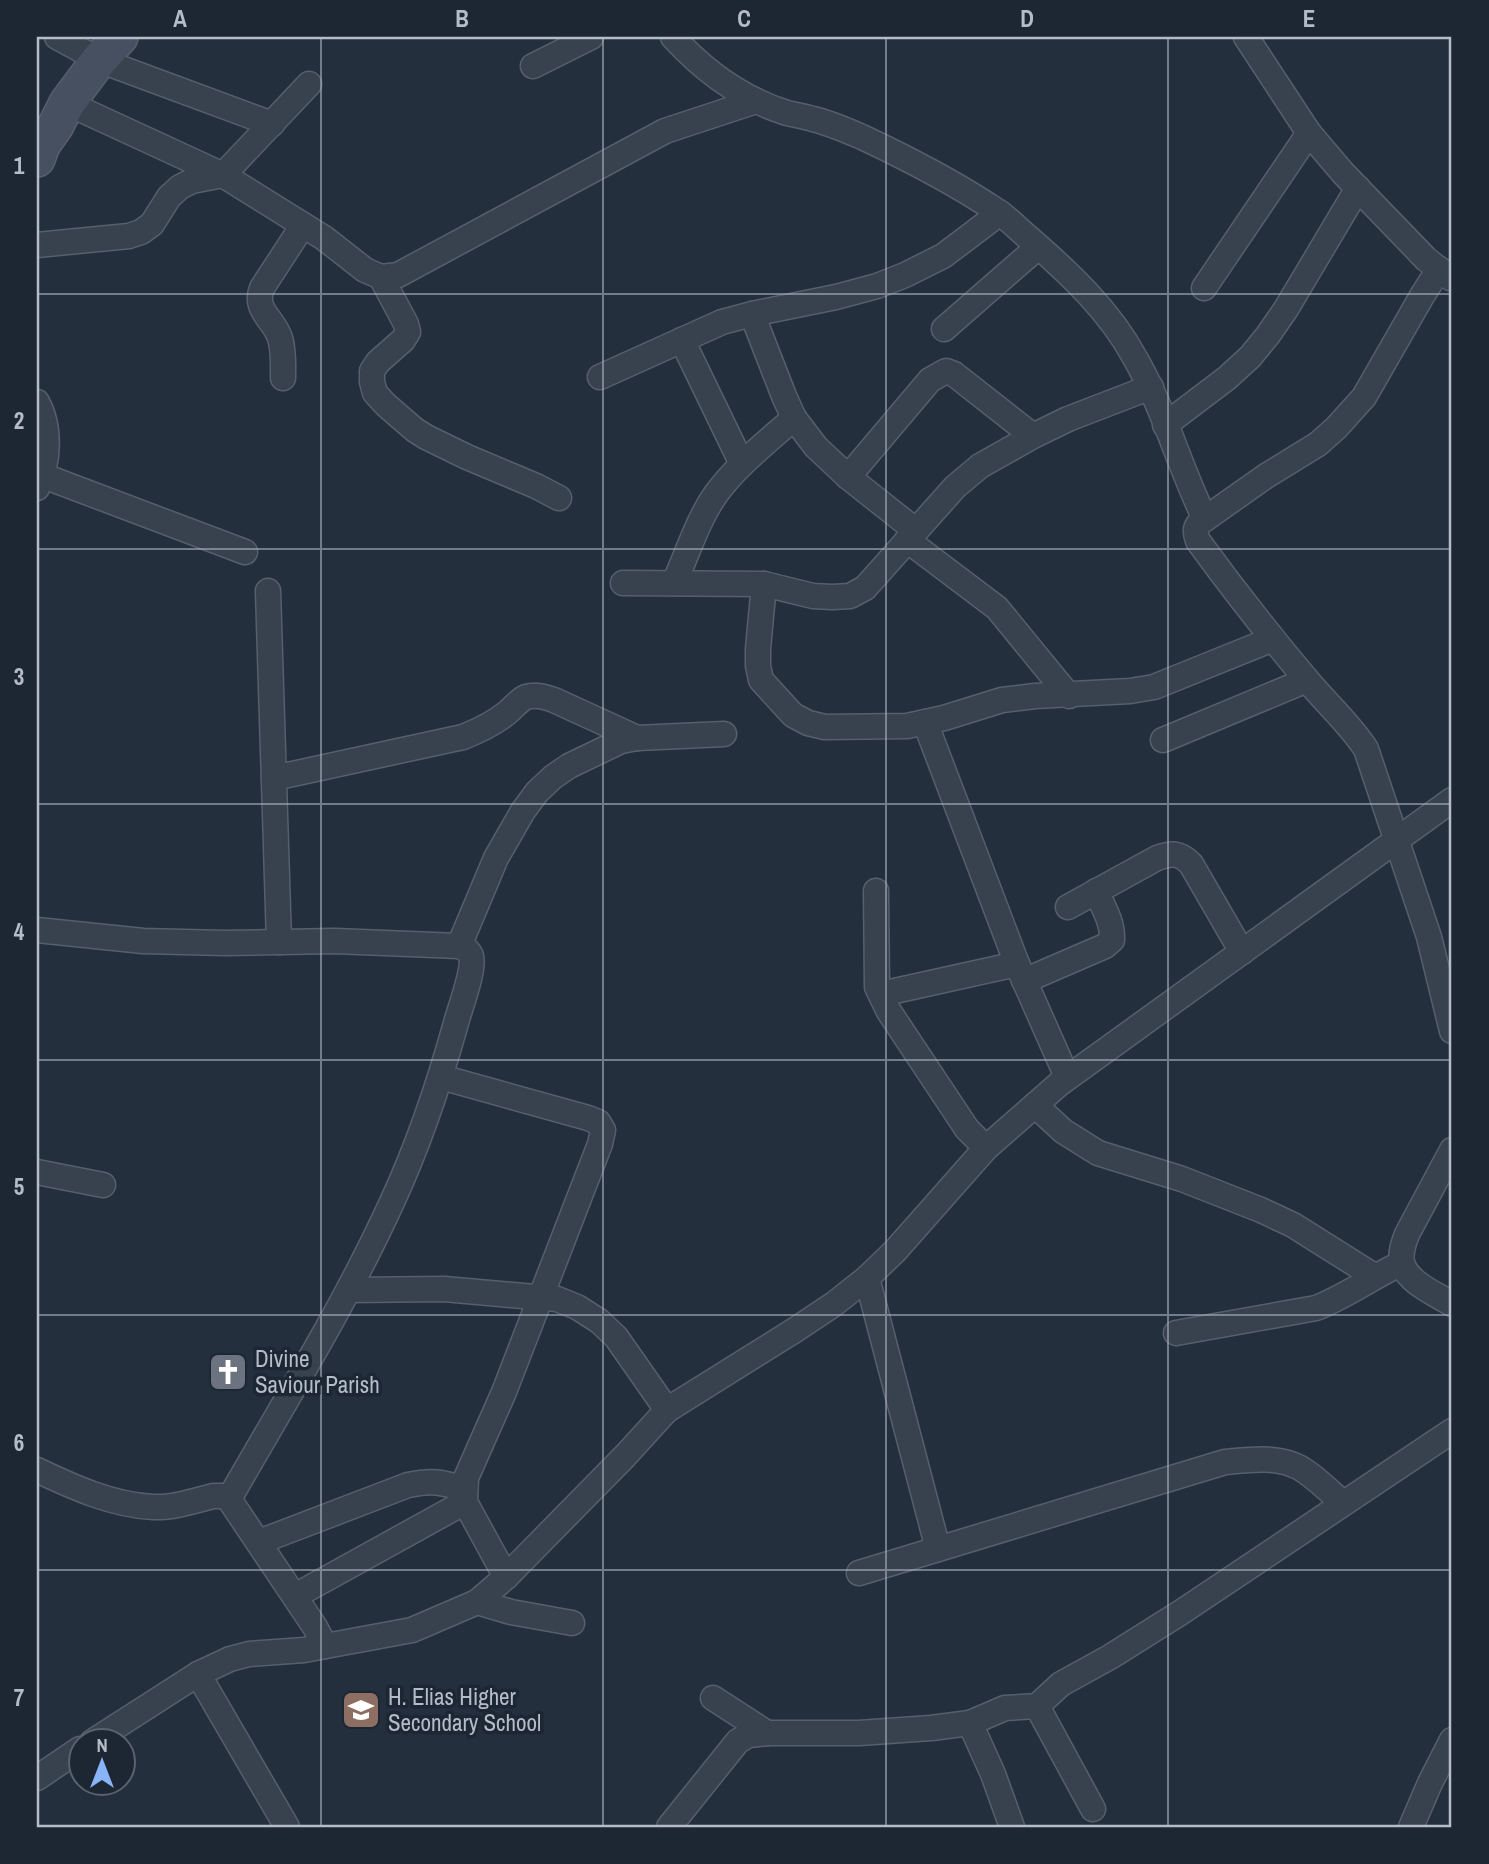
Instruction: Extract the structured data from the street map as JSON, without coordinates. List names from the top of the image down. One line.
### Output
{"places":{"church":["Divine Saviour Parish"],"school or university":["H. Elias Higher Secondary School"]},"north":"top","grid":{"columns":["A","B","C","D","E"],"rows":["1","2","3","4","5","6","7"]}}
